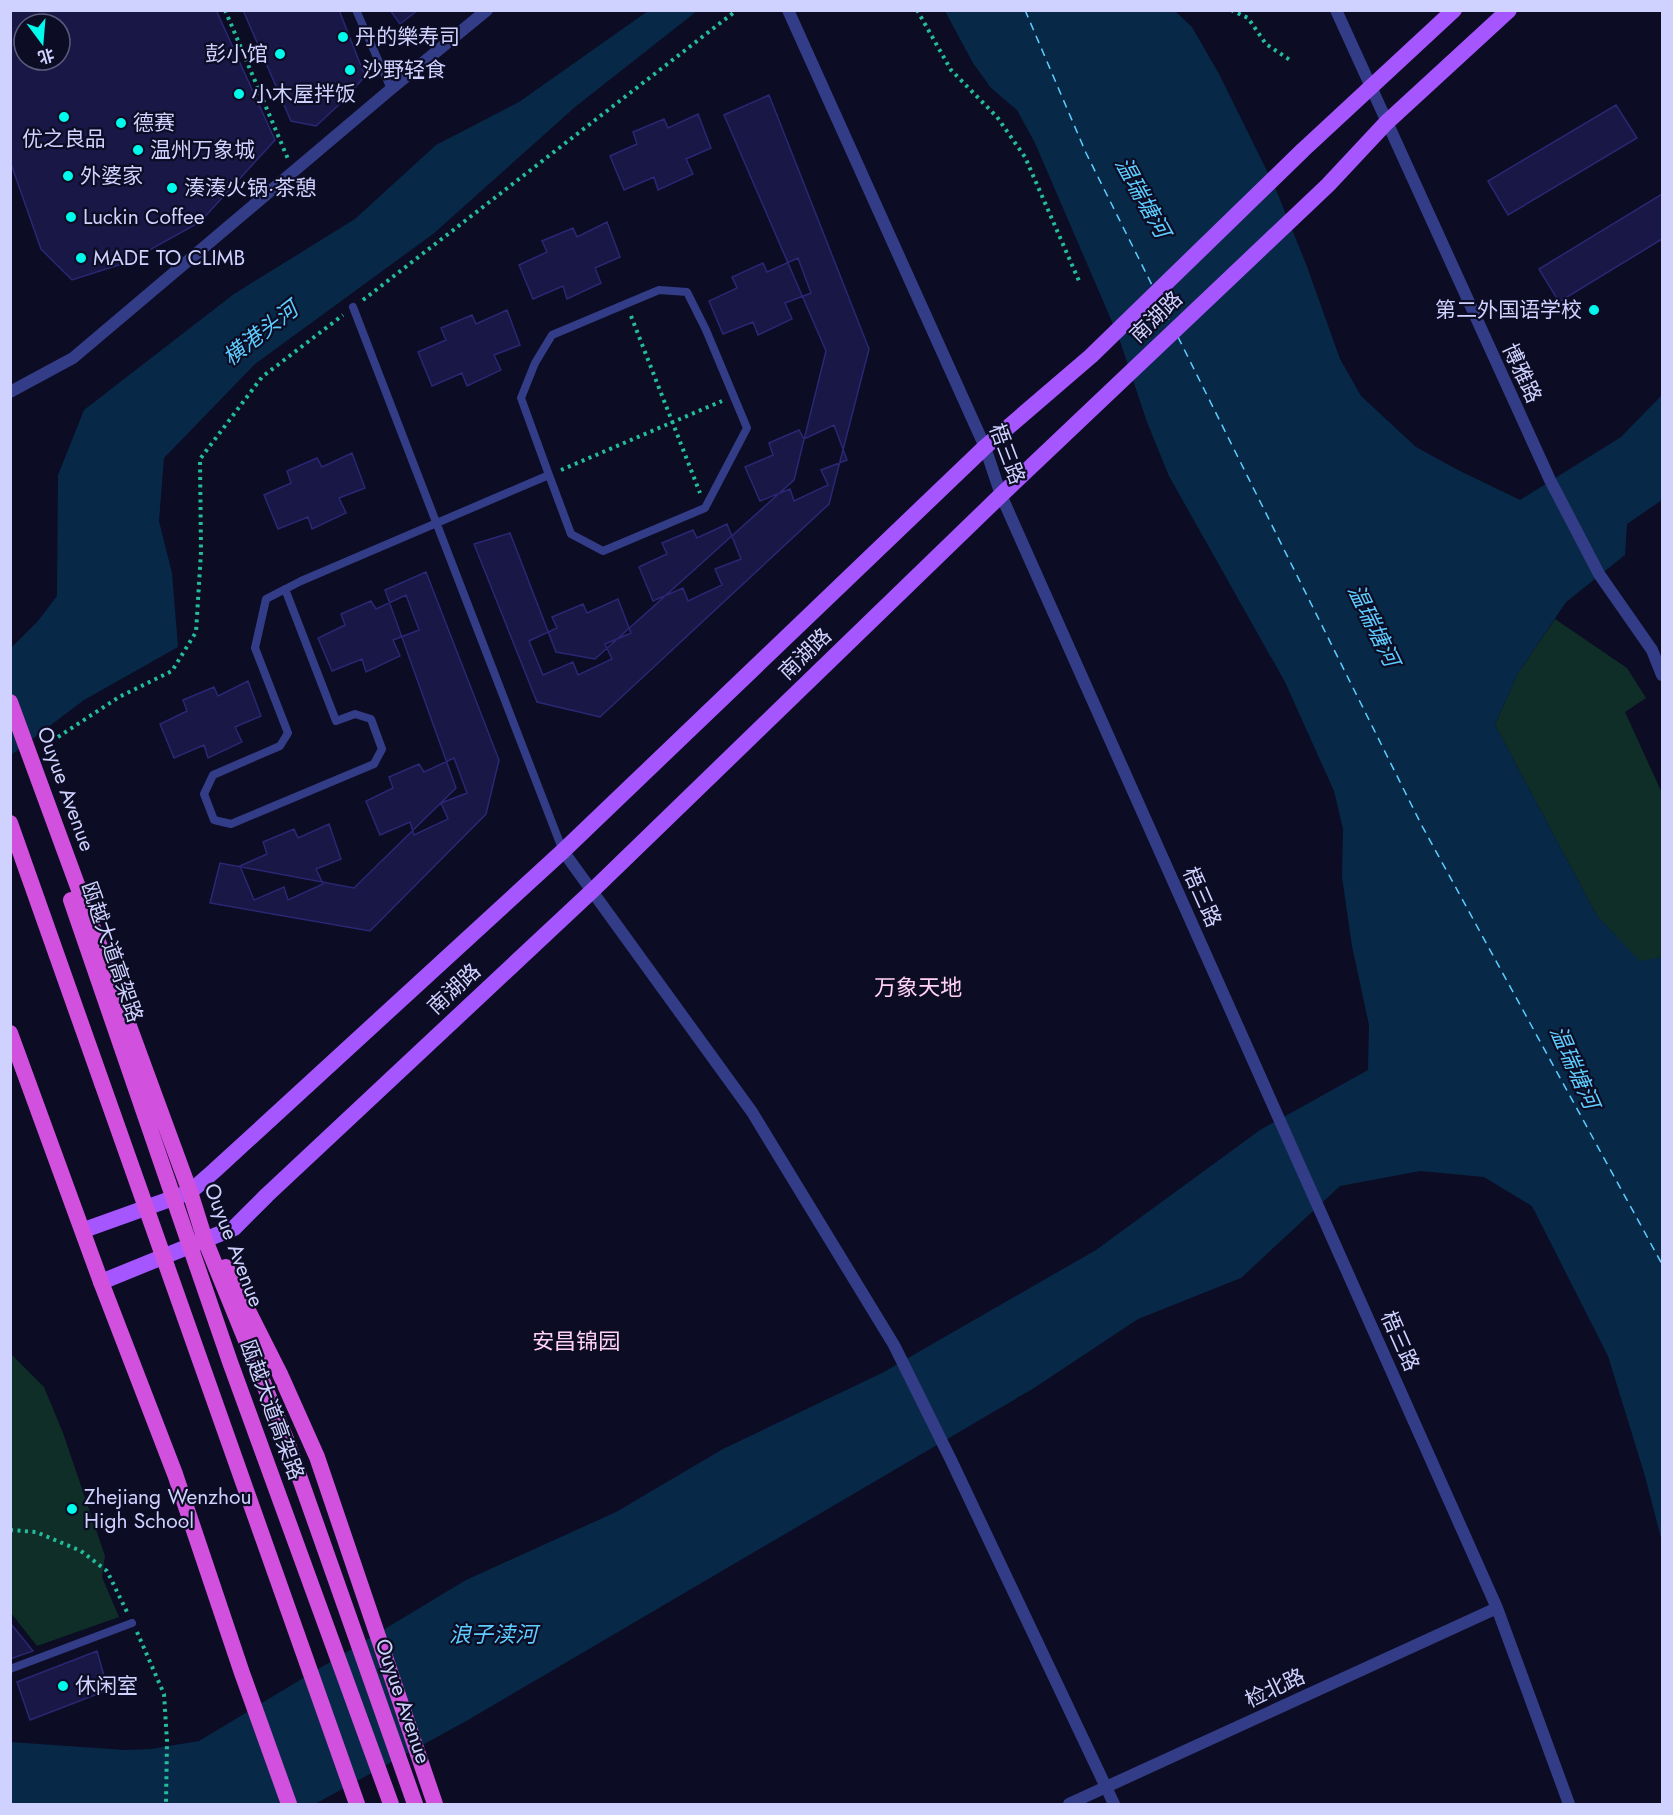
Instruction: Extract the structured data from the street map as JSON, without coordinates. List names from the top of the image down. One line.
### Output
{"streets":{"highway":["Ouyue Avenue","瓯越大道高架路"],"main road":["南湖路"],"street":["博雅路","梧三路","检北路"]},"crossings":[["南湖路","博雅路"],["南湖路","梧三路"],["南湖路","Ouyue Avenue"],["梧三路","检北路"]],"districts":["万象天地","安昌锦园"],"water":["温瑞塘河","横港头河","浪子渎河"],"places":["丹的樂寿司","彭小馆","沙野轻食","小木屋拌饭","优之良品","德赛","温州万象城","外婆家","湊湊火锅·茶憩","Luckin Coffee","MADE TO CLIMB","第二外国语学校","Zhejiang Wenzhou High School","休闲室"],"north":"bottom"}
